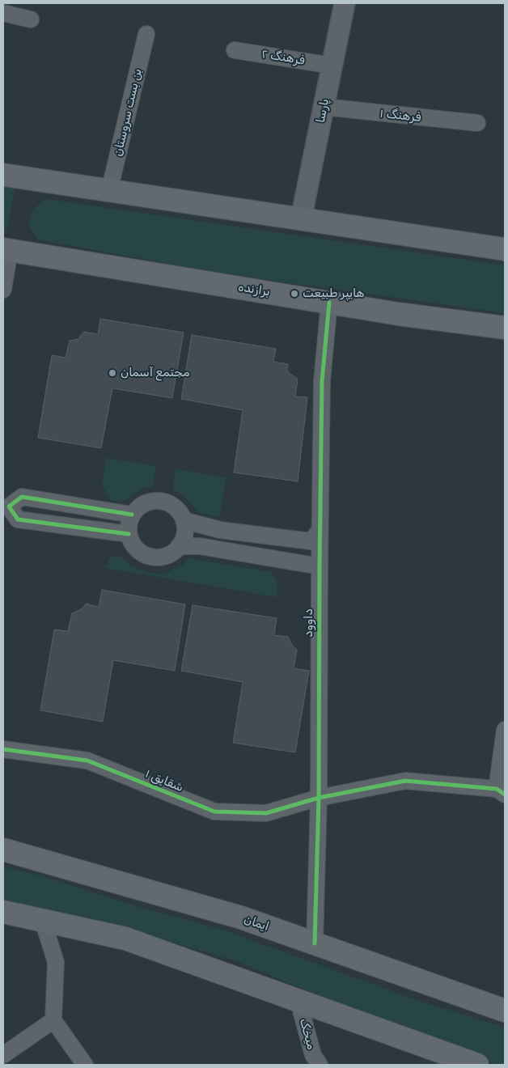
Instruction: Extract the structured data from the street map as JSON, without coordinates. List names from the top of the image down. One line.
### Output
{"streets":{"main road":["برازنده","ایمان"],"street":["فرهنگ ۲","پارسا","بن بست سروستان","فرهنگ ۱","داوود","شقایق ۱","میخک"]},"crossings":[["فرهنگ ۲","پارسا"],["پارسا","فرهنگ ۱"],["برازنده","داوود"],["داوود","شقایق ۱"],["داوود","ایمان"]],"places":["هایپر طبیعت","مجتمع آسمان"]}
